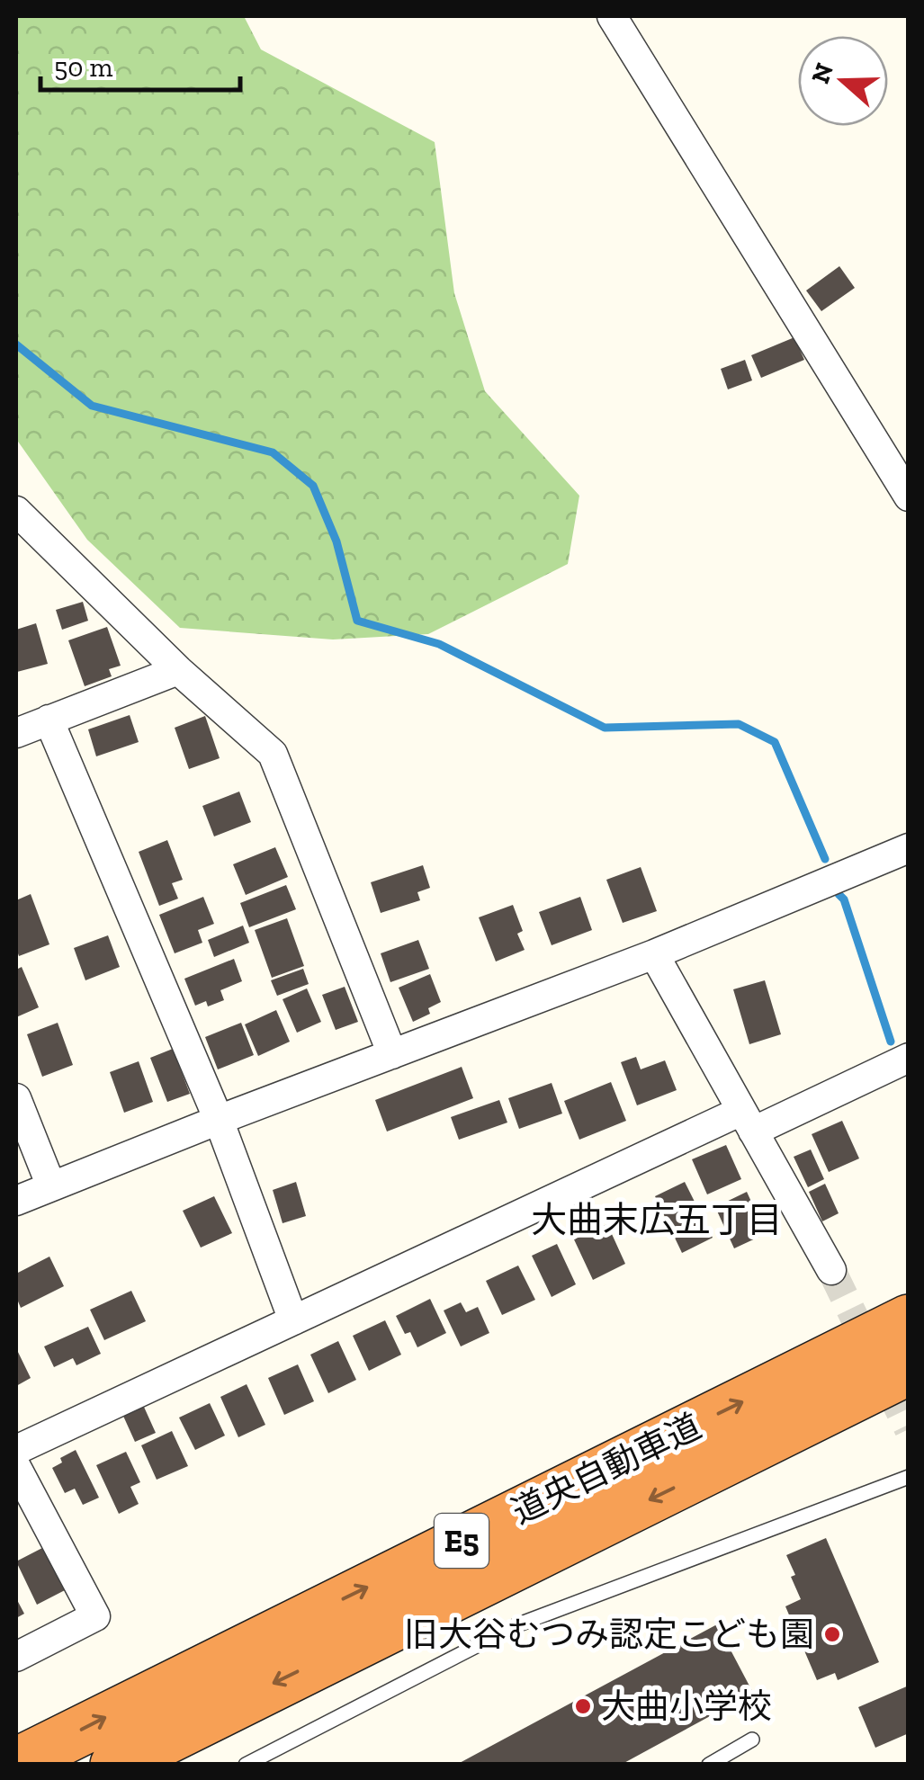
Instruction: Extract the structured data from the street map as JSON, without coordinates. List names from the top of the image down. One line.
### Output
{"streets":{"highway":["道央自動車道","E5"]},"districts":["大曲末広五丁目"],"places":["旧大谷むつみ認定こども園","大曲小学校"],"scale_bar":"50 m","north":"left"}
